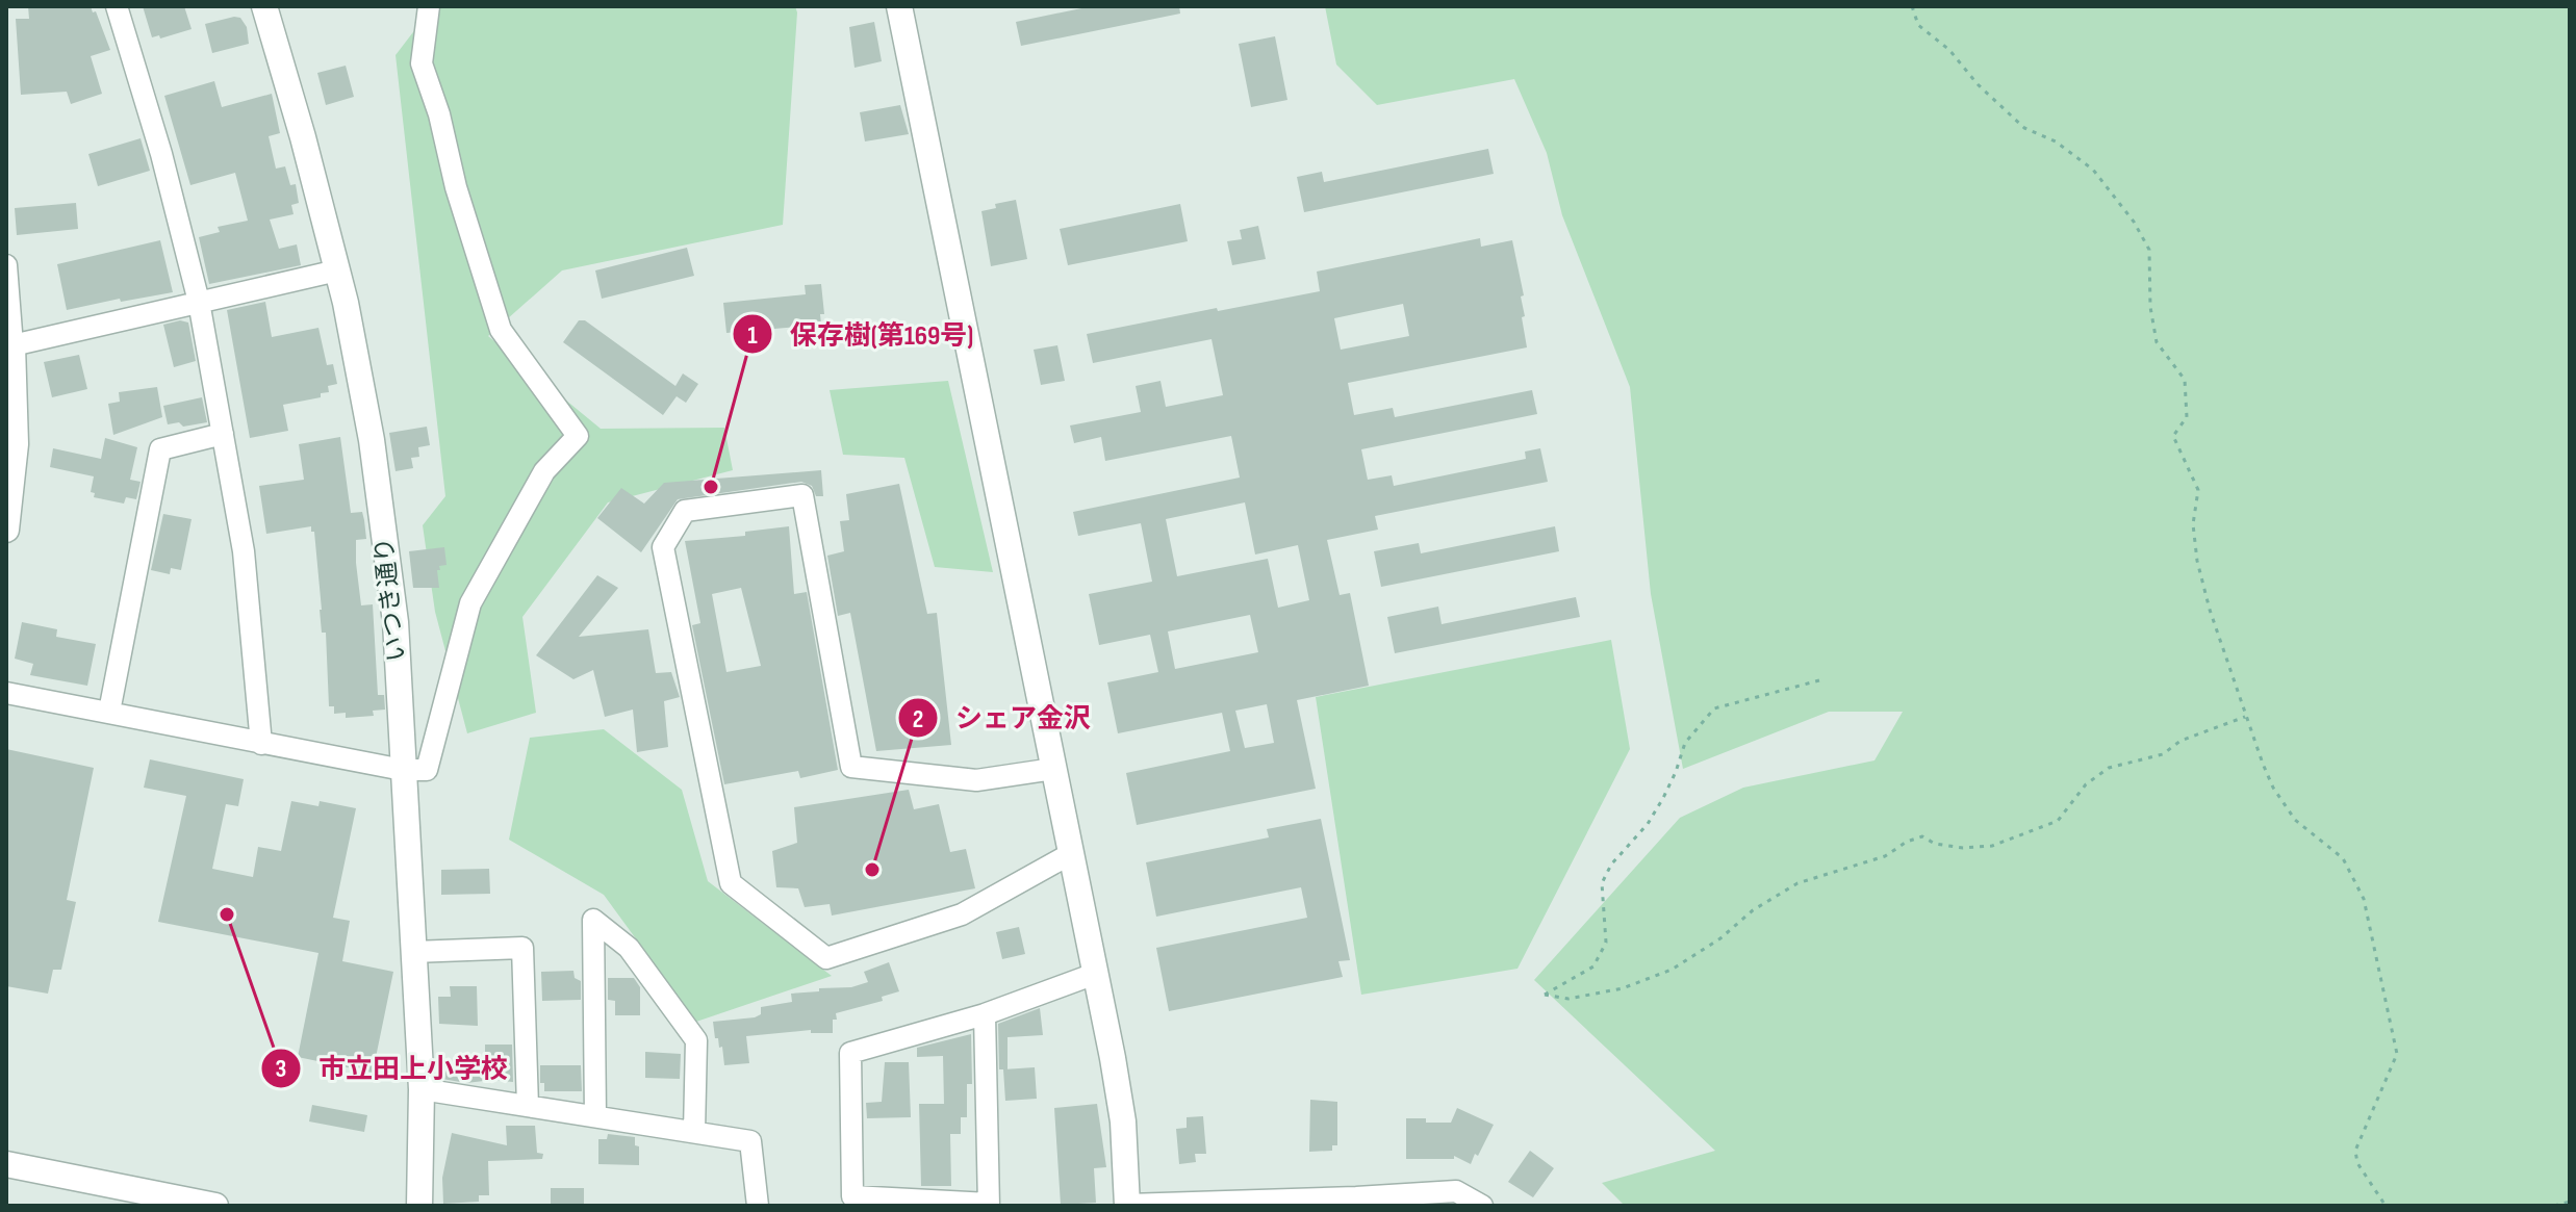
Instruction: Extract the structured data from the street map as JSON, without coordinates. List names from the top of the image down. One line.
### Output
{"streets":{"street":["いつき通り"]},"places":["保存樹(第169号)","シェア金沢","市立田上小学校"]}
